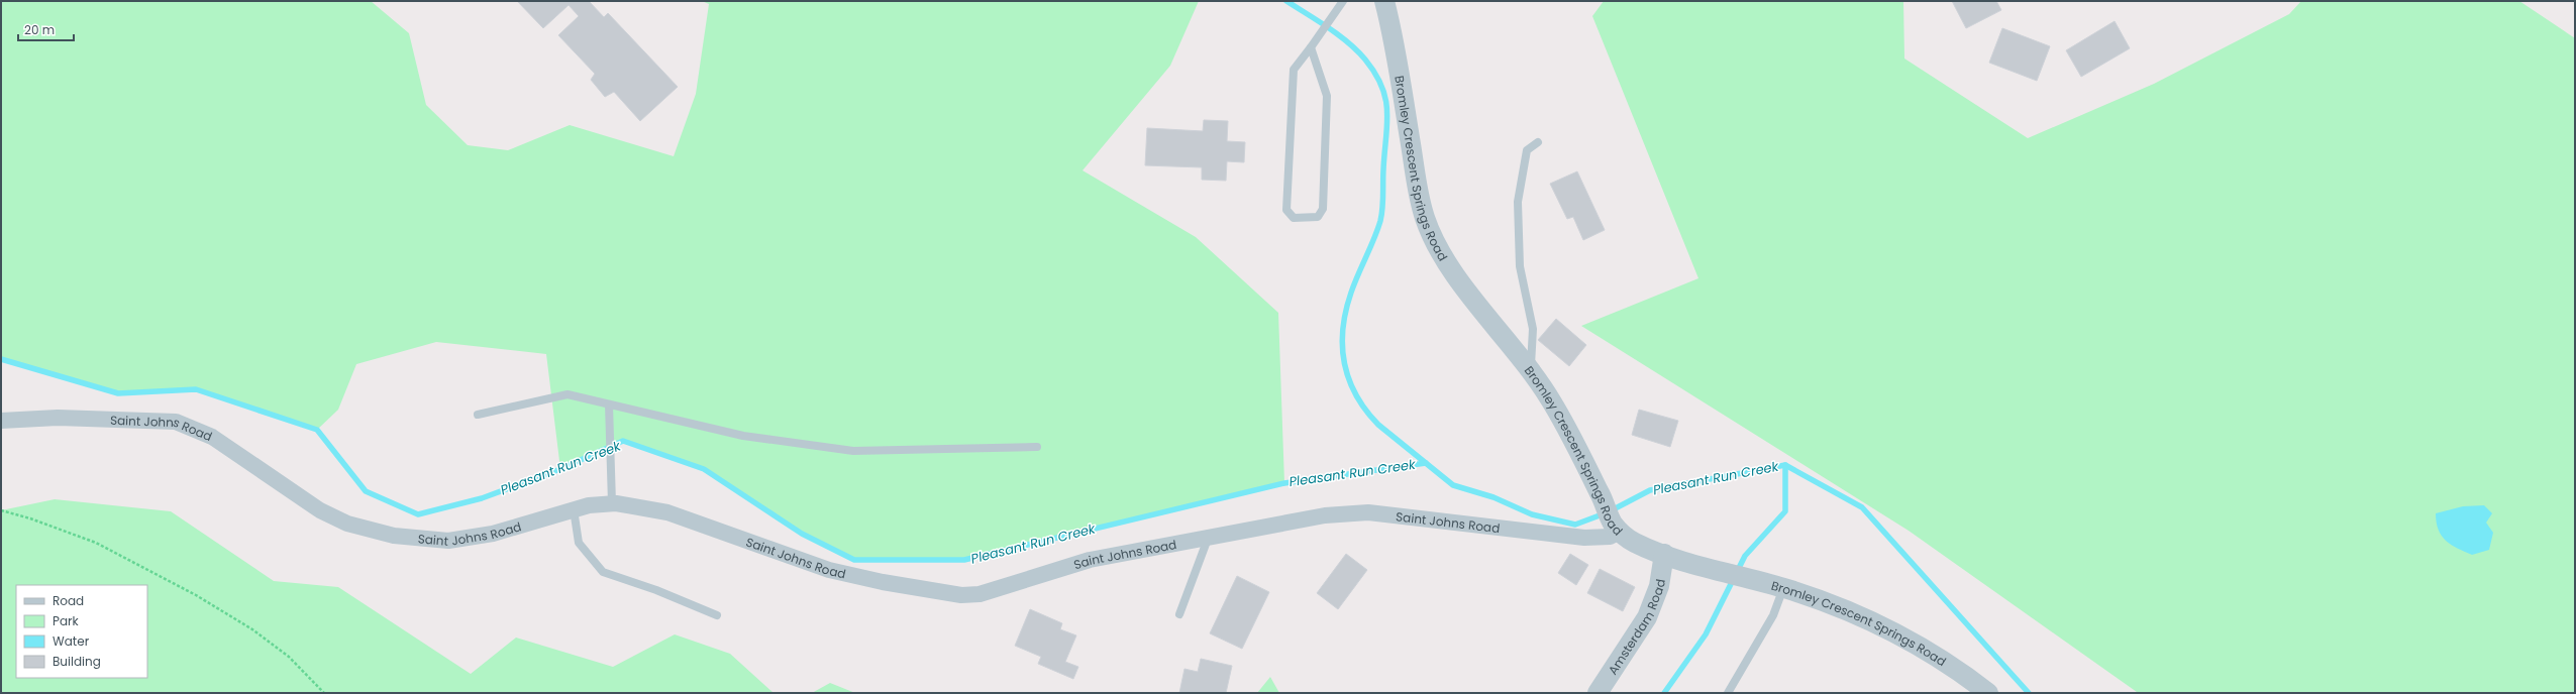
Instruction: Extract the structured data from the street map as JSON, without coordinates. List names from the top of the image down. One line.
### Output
{"streets":{"street":["Bromley Crescent Springs Road","Saint Johns Road","Amsterdam Road"]},"crossings":[["Bromley Crescent Springs Road","Saint Johns Road"],["Bromley Crescent Springs Road","Amsterdam Road"]],"water":["Pleasant Run Creek"],"legend":["Road","Park","Water","Building"],"scale_bar":"20 m"}
